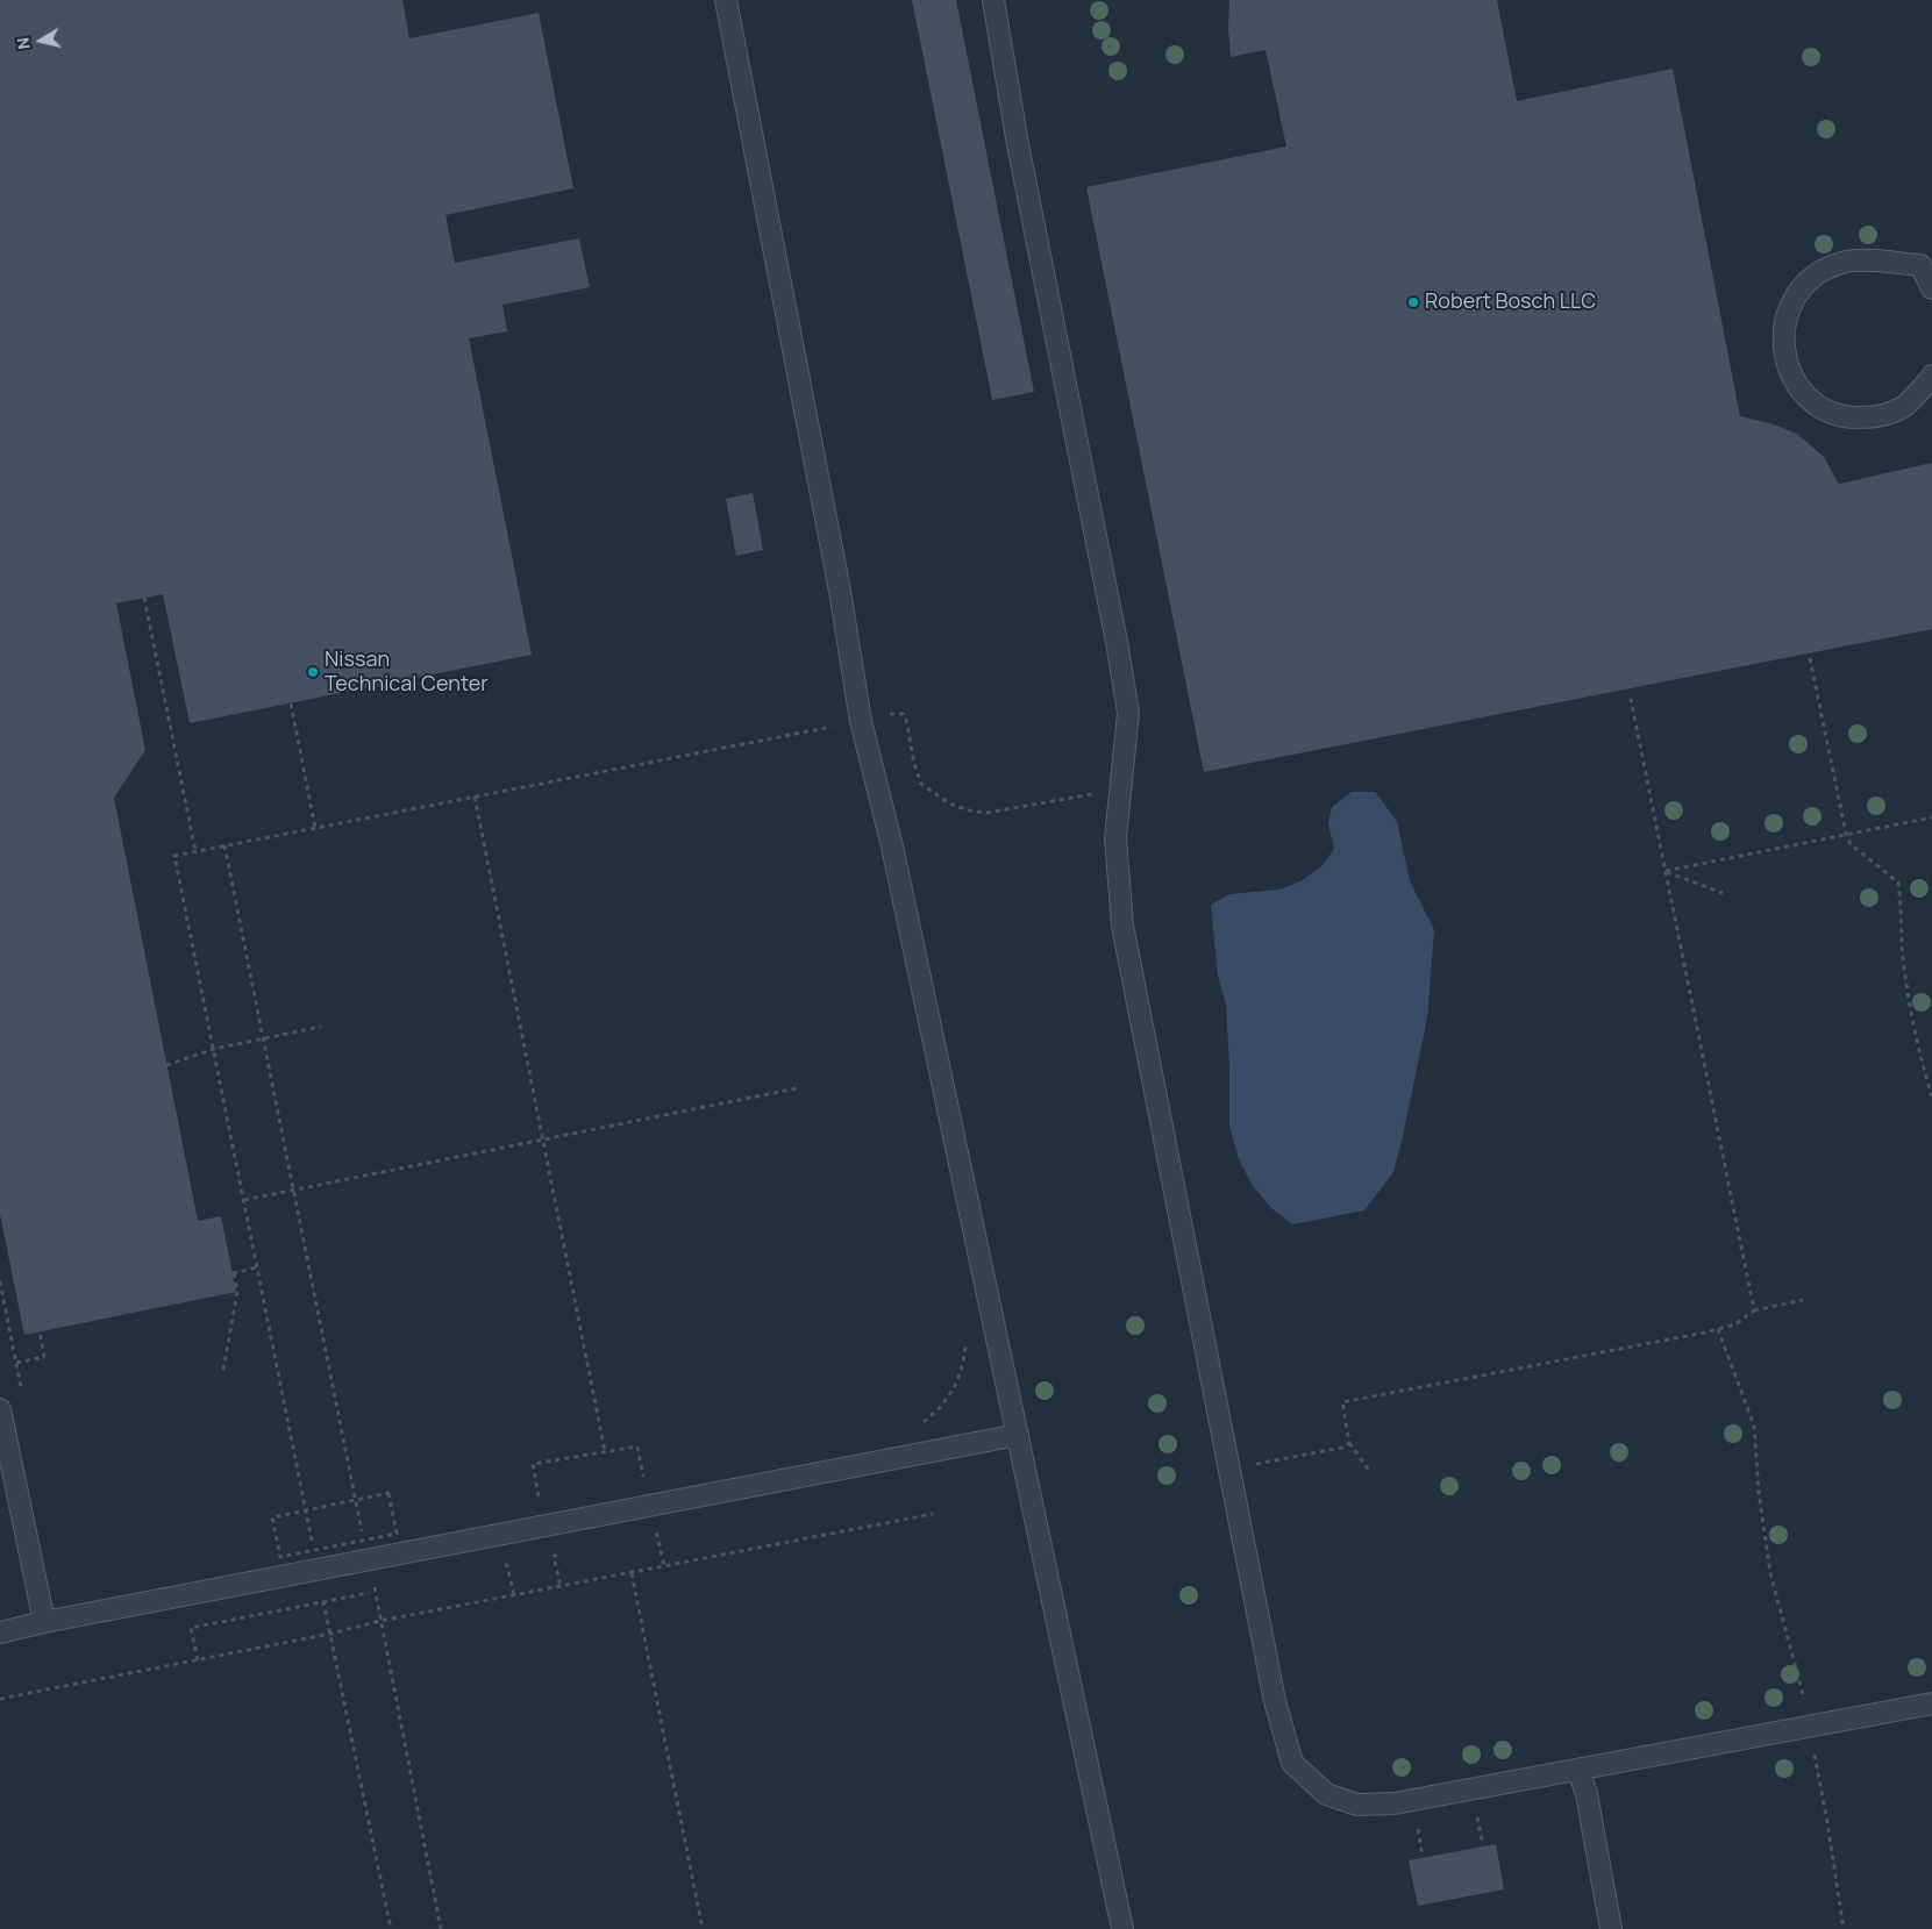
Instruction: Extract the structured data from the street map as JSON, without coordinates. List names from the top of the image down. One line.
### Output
{"places":["Robert Bosch LLC","Nissan Technical Center"],"north":"left"}
